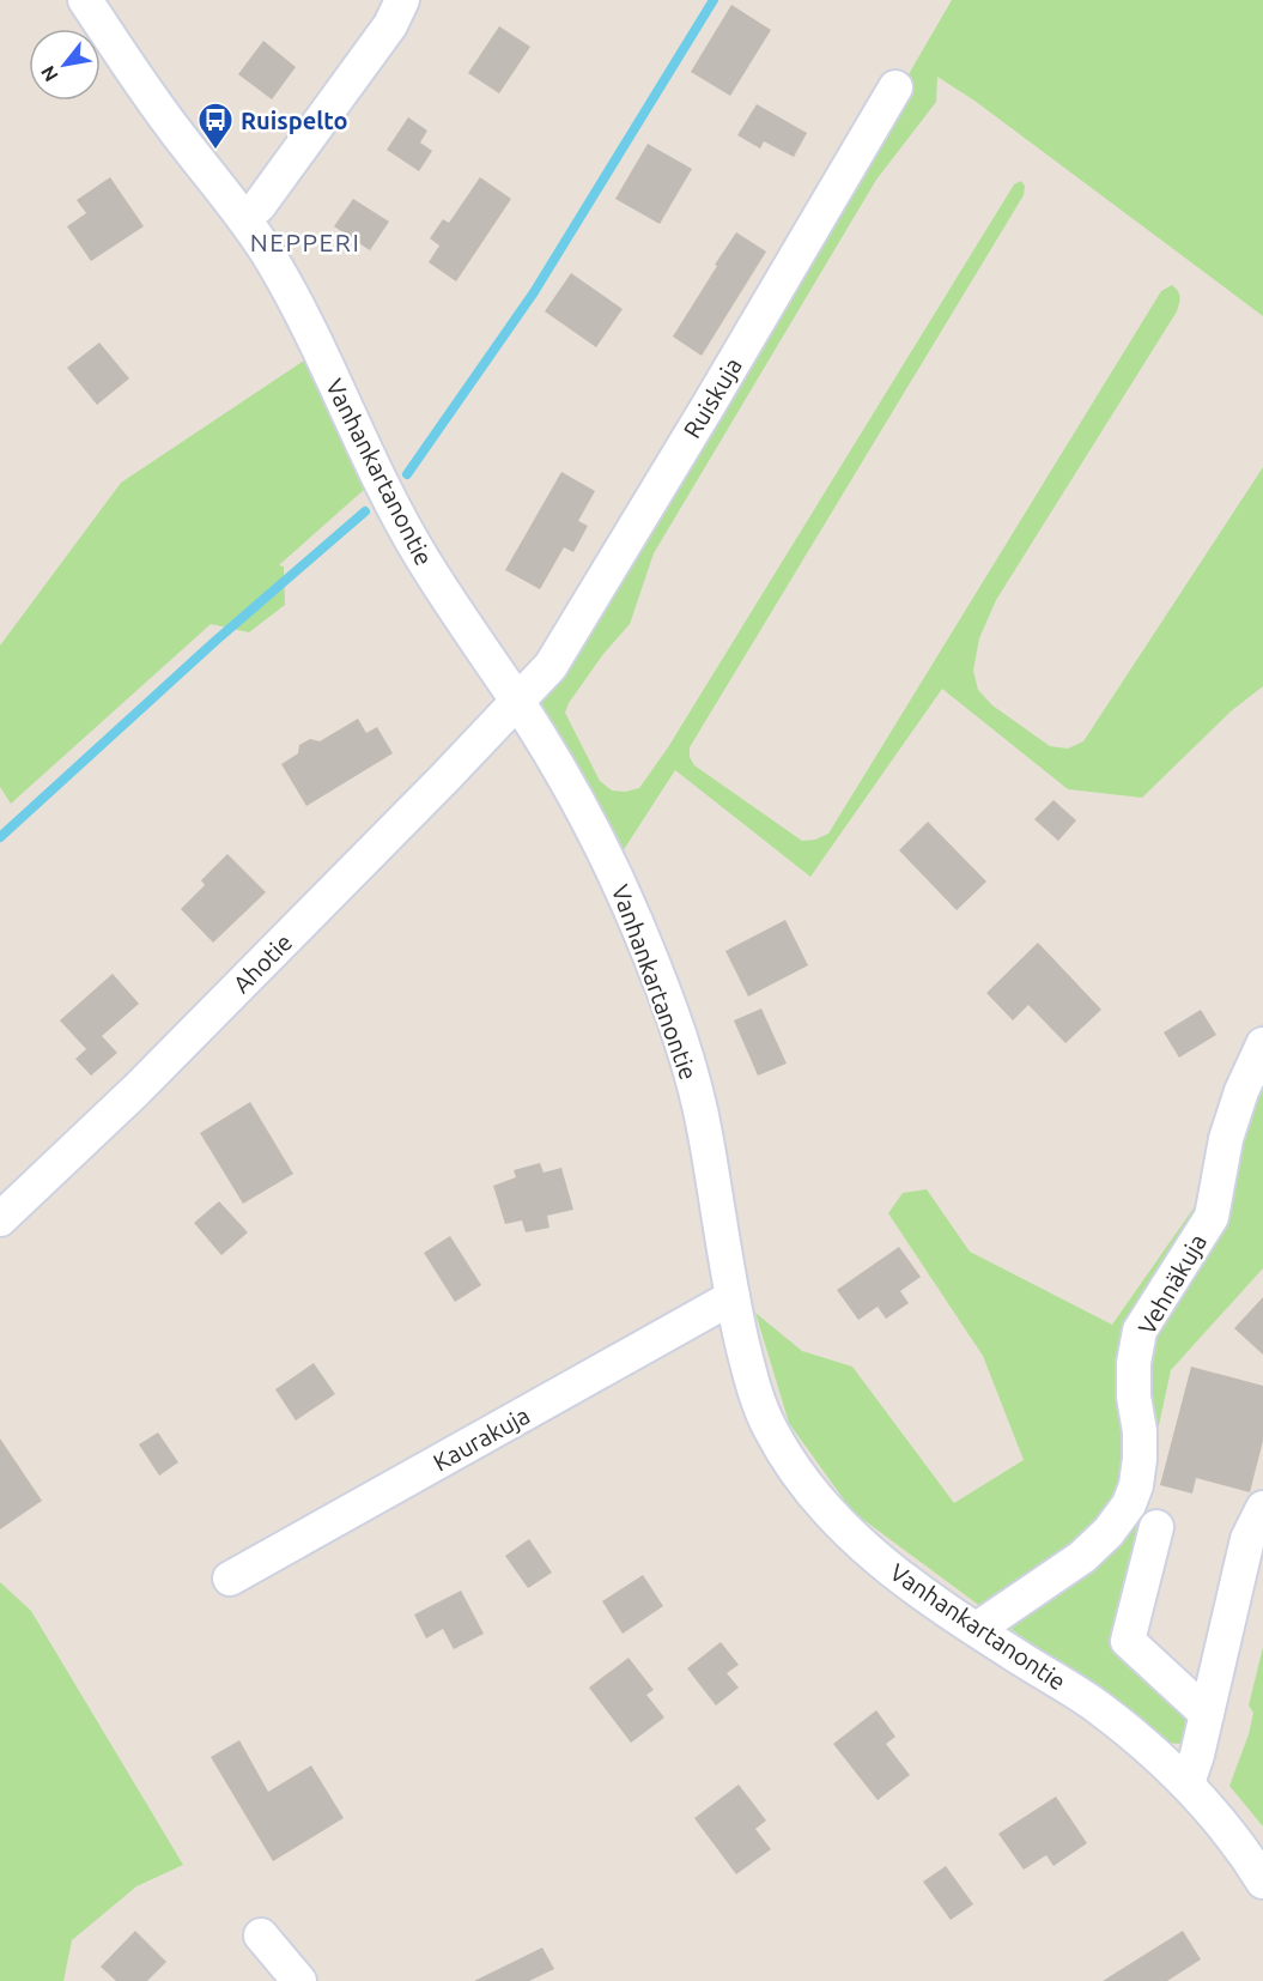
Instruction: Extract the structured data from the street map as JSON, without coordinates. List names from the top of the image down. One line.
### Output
{"streets":{"street":["Ruiskuja","Vanhankartanontie","Ahotie","Vehnäkuja","Kaurakuja"]},"crossings":[["Ruiskuja","Vanhankartanontie"],["Ruiskuja","Ahotie"],["Vanhankartanontie","Ahotie"],["Vanhankartanontie","Vehnäkuja"],["Vanhankartanontie","Kaurakuja"]],"districts":["NEPPERI"],"places":{"bus stop":["Ruispelto"]},"north":"bottom left"}
